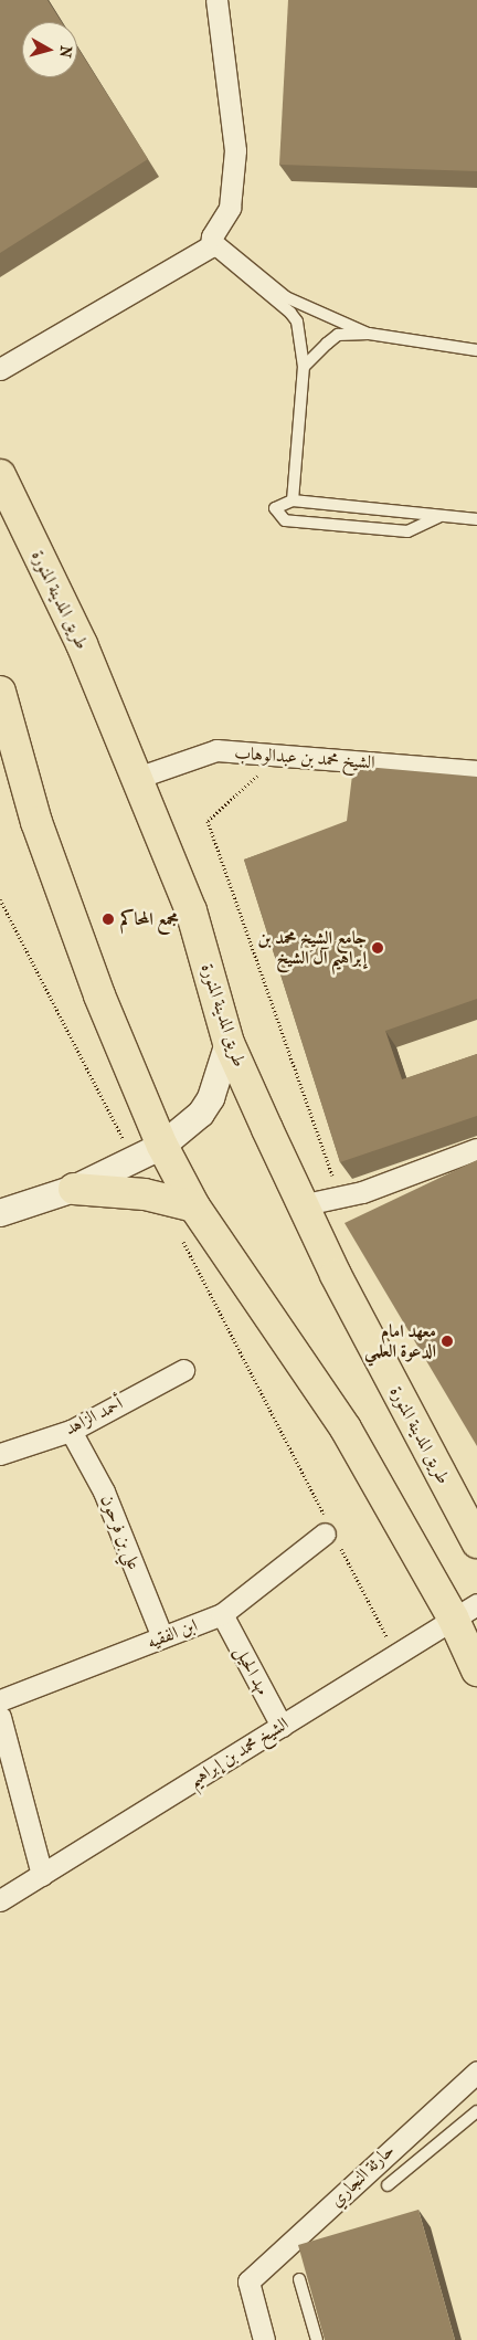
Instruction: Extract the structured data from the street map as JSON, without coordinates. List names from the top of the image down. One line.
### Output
{"streets":{"main road":["طريق المدينة المنورة"],"street":["الشيخ محمد بن عبدالوهاب","أحمد الزاهد","علي بن فرحون","ابن الفقيه","مهد الحيل","الشيخ محمد بن إبراهيم","حارثة النجاري"]},"crossings":[["طريق المدينة المنورة","الشيخ محمد بن عبدالوهاب"],["أحمد الزاهد","علي بن فرحون"],["علي بن فرحون","ابن الفقيه"],["ابن الفقيه","مهد الحيل"],["مهد الحيل","الشيخ محمد بن إبراهيم"]],"places":["مجمع المحاكم","جامع الشيخ محمد بن إبراهيم آل الشيخ","معهد امام الدعوة العلمي"],"north":"right"}
